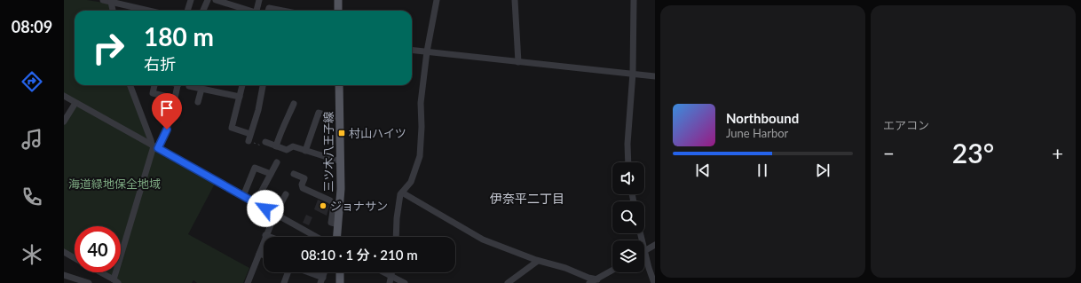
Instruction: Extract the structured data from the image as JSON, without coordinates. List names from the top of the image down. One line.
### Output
{"streets":{"main road":["三ツ木八王子線"]},"districts":["伊奈平二丁目"],"parks":["海道緑地保全地域"],"places":{"transit":["村山ハイツ"],"other":["ジョナサン"]},"page":{"tabs":"08:09","tile":"エアコン","turn":["180 m","右折"],"song":["Northbound","June Harbor"],"heat":["−","23°","+"],"limit":"40","trip":"08:10 · 1 分 · 210 m"}}
